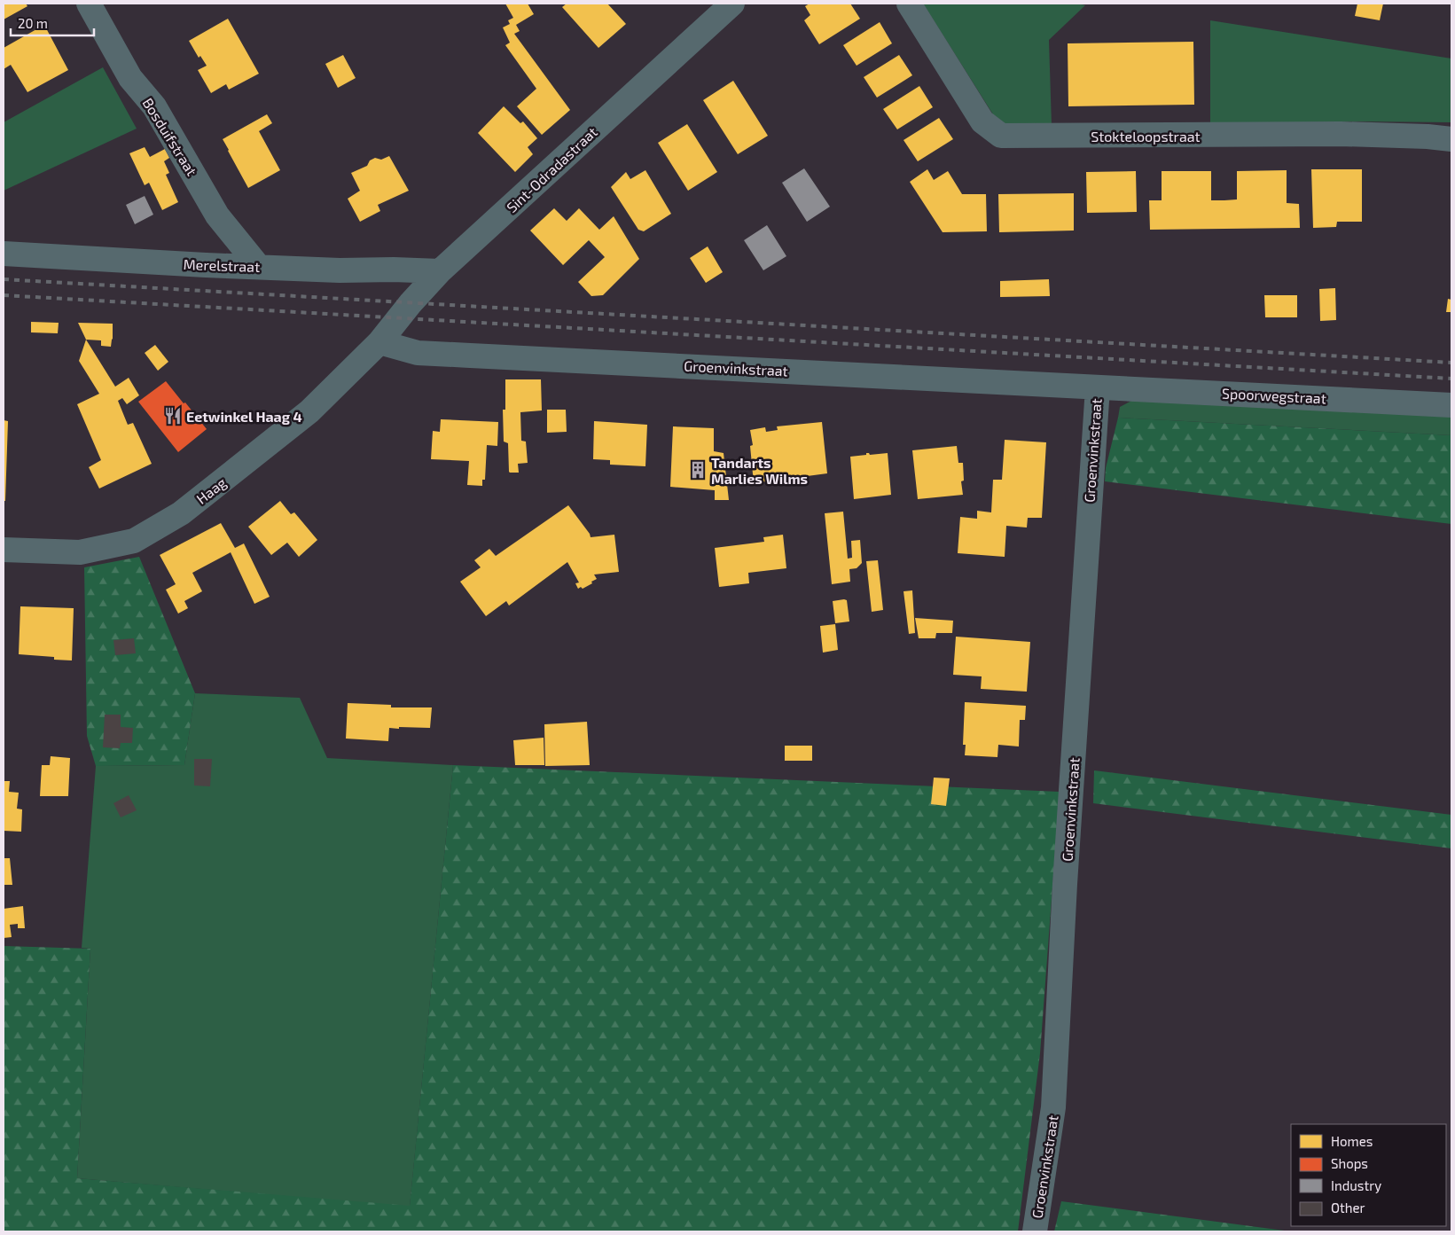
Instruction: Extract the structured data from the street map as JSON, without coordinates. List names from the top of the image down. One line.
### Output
{"streets":{"street":["Stokteloopstraat","Bosduifstraat","Sint-Odradastraat","Merelstraat","Groenvinkstraat","Spoorwegstraat","Haag"]},"crossings":[["Bosduifstraat","Merelstraat"],["Sint-Odradastraat","Merelstraat"],["Sint-Odradastraat","Groenvinkstraat"],["Sint-Odradastraat","Haag"],["Groenvinkstraat","Spoorwegstraat"],["Groenvinkstraat","Haag"]],"places":{"restaurant":["Eetwinkel Haag 4"],"building":["Tandarts Marlies Wilms"]},"legend":["Homes","Shops","Industry","Other"],"scale_bar":"20 m"}
